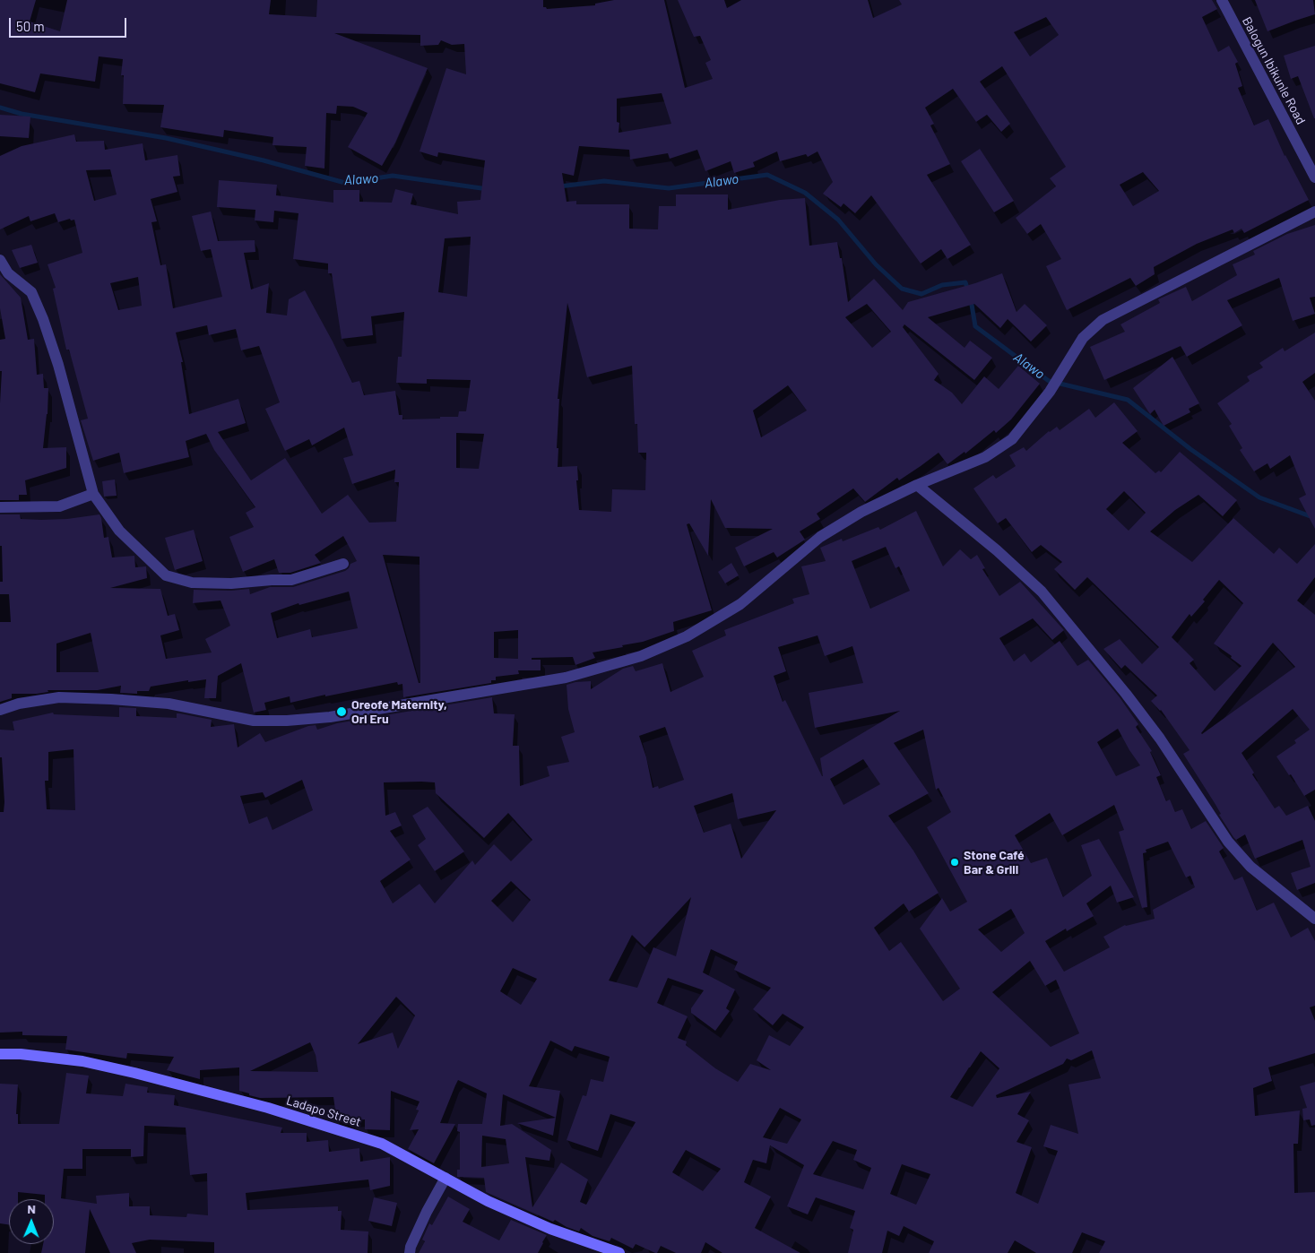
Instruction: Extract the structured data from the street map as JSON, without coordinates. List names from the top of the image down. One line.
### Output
{"streets":{"main road":["Ladapo Street"],"street":["Balogun Ibikunle Road"]},"water":["Alawo"],"places":["Oreofe Maternity, Ori Eru","Stone Café Bar & Grill"],"scale_bar":"50 m","north":"top"}
